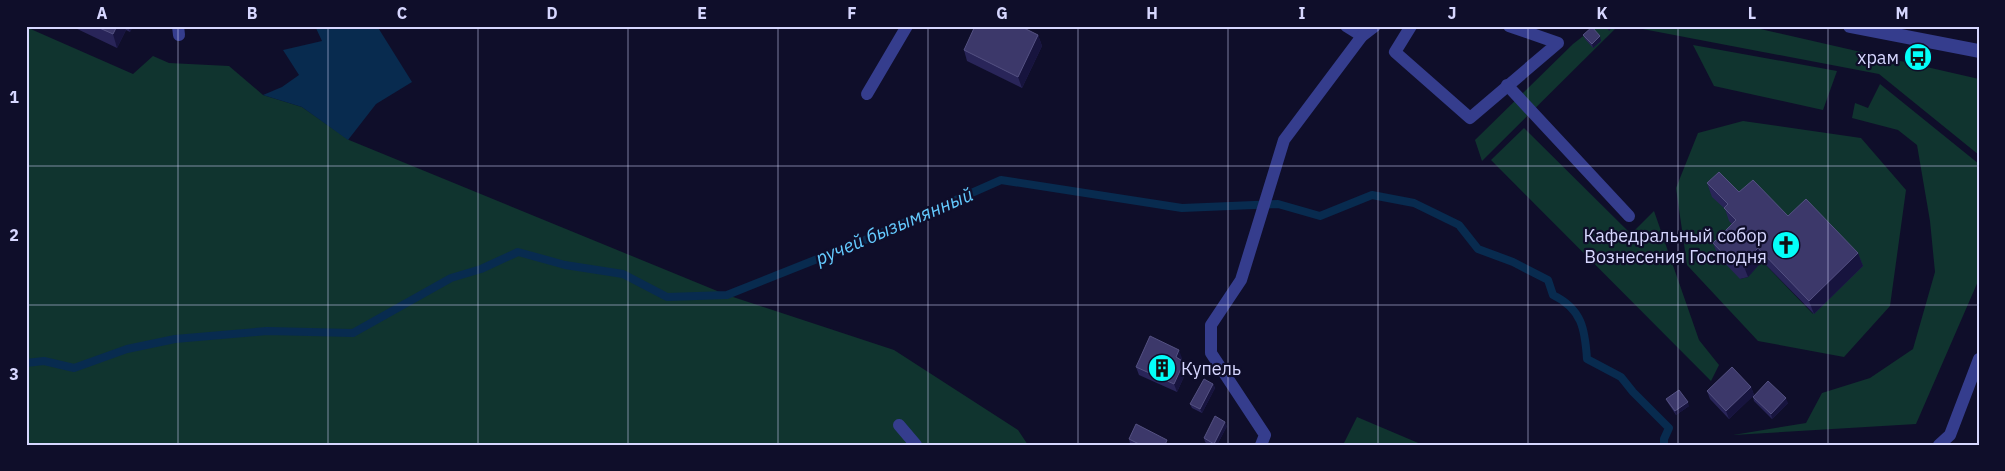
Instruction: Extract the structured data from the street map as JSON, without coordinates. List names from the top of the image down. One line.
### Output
{"water":["ручей бызымянный"],"places":{"bus stop":["храм"],"church":["Кафедральный собор Вознесения Господня"],"building":["Купель"]},"grid":{"columns":["A","B","C","D","E","F","G","H","I","J","K","L","M"],"rows":["1","2","3"]}}
